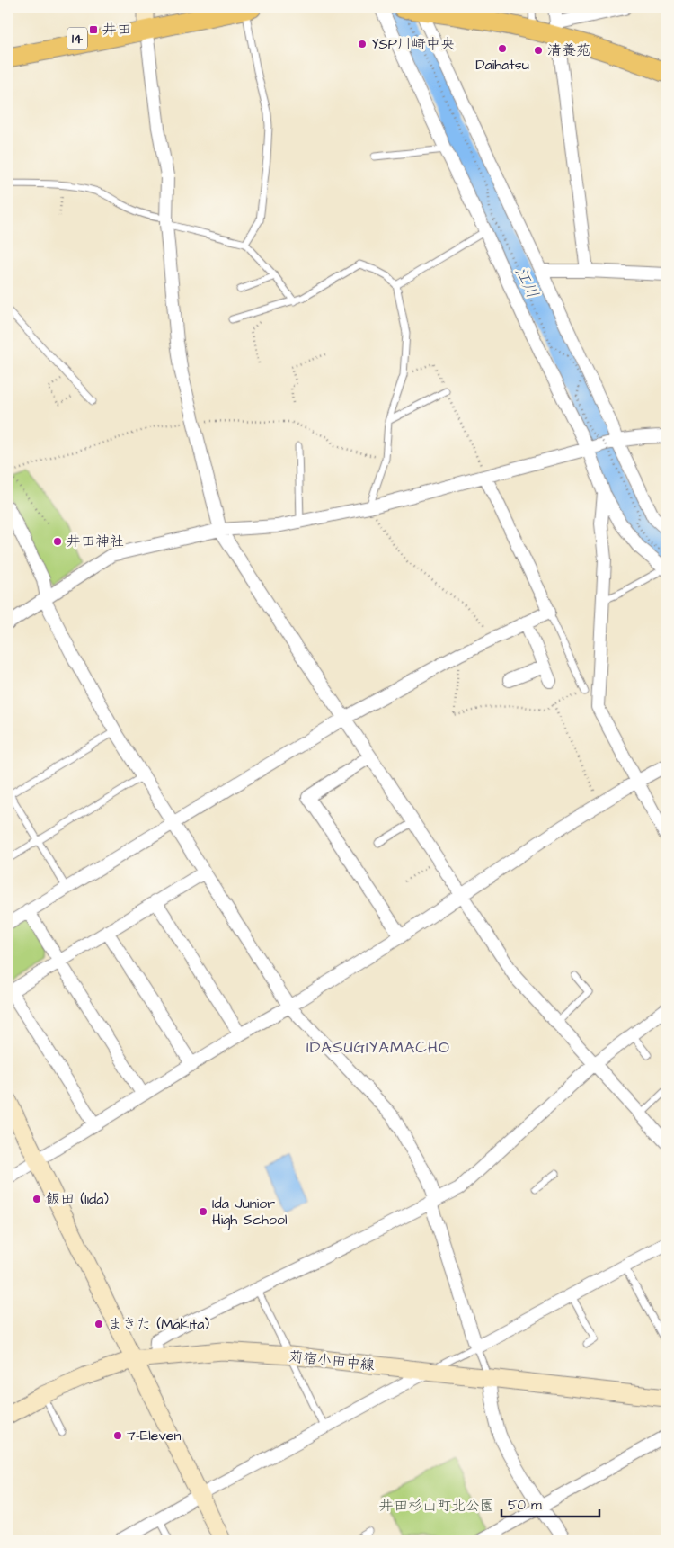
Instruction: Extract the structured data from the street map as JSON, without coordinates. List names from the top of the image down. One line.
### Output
{"streets":{"main road":["14"],"street":["苅宿小田中線"]},"districts":["IDASUGIYAMACHO"],"water":["江川"],"parks":["井田杉山町北公園"],"places":{"transit":["井田"],"other":["YSP川崎中央","Daihatsu","清養苑","井田神社","飯田 (Iida)","Ida Junior High School","まきた (Makita)","7-Eleven"]},"scale_bar":"50 m"}
